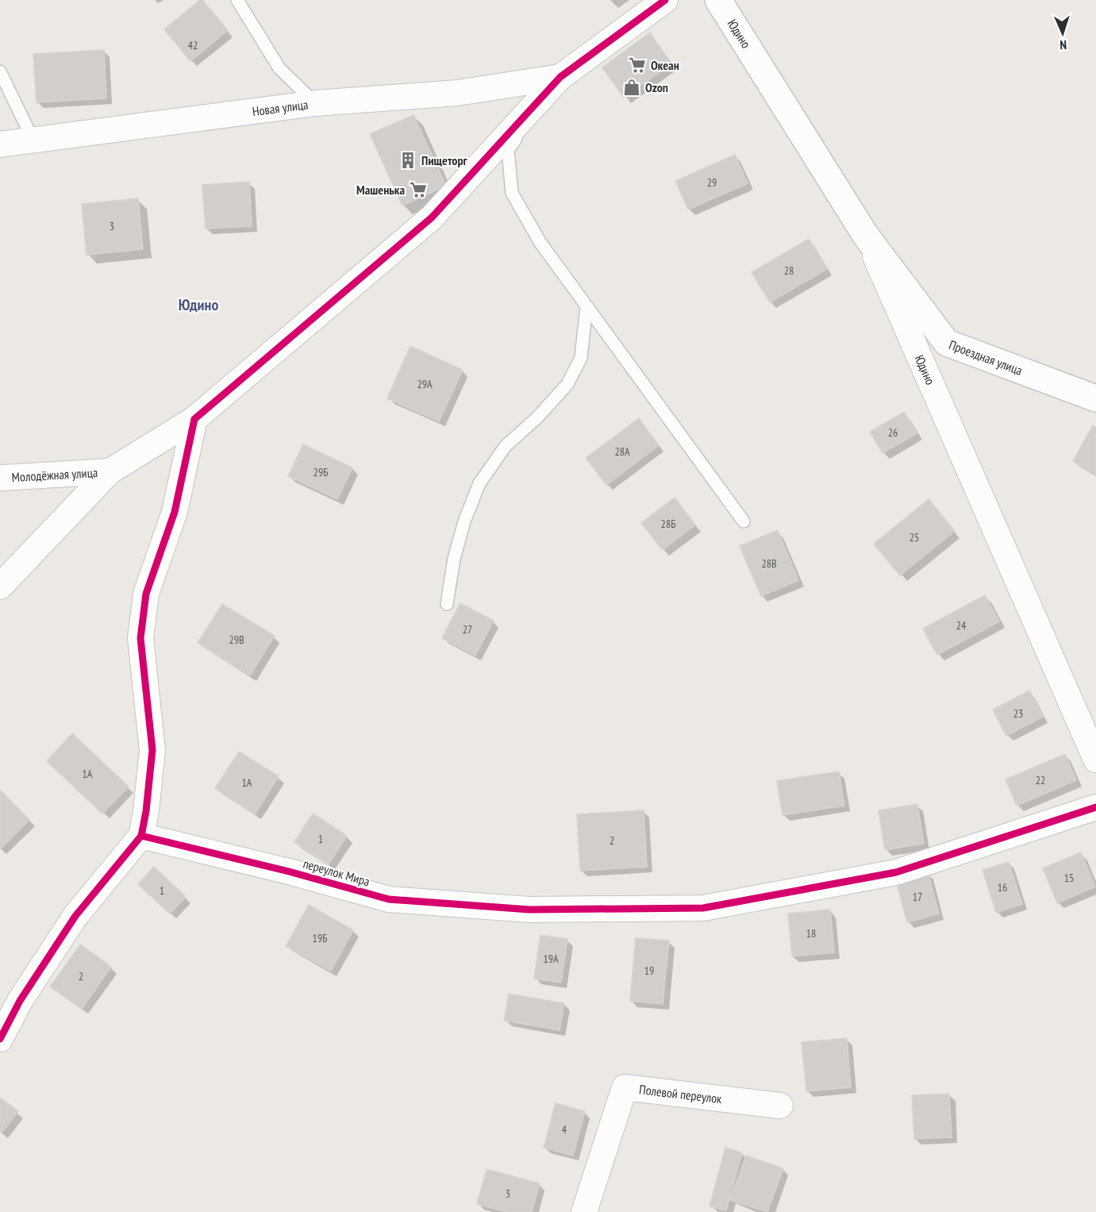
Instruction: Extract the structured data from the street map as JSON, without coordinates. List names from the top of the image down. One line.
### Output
{"streets":{"street":["Юдино","Новая улица","Проездная улица","Молодёжная улица","переулок Мира","Полевой переулок"]},"crossings":[["Юдино","Проездная улица"]],"districts":["Юдино"],"places":{"supermarket":["Океан","Машенька"],"shop":["Ozon"],"building":["Пищеторг"]},"house_numbers":["42","29","3","28","29А","26","28А","29Б","28Б","25","28В","24","27","29В","23","1А","22","1А","1","2","15","16","1","17","18","19Б","19А","19","2","4","3"],"north":"bottom"}
